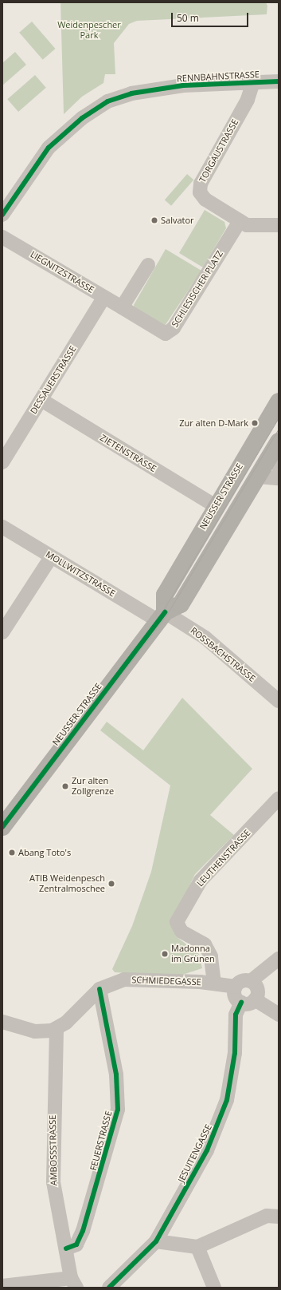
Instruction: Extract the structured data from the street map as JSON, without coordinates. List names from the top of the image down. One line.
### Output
{"streets":{"main road":["NEUSSER STRASSE"],"street":["RENNBAHNSTRASSE","TORGAUSTRASSE","LIEGNITZSTRASSE","SCHLESISCHER PLATZ","DESSAUERSTRASSE","ZIETENSTRASSE","MOLLWITZSTRASSE","ROSSBACHSTRASSE","LEUTHENSTRASSE","SCHMIEDEGASSE","FEUERSTRASSE","AMBOSSSTRASSE","JESUITENGASSE"]},"crossings":[["RENNBAHNSTRASSE","TORGAUSTRASSE"],["TORGAUSTRASSE","SCHLESISCHER PLATZ"],["LIEGNITZSTRASSE","SCHLESISCHER PLATZ"],["LIEGNITZSTRASSE","DESSAUERSTRASSE"],["DESSAUERSTRASSE","ZIETENSTRASSE"],["ZIETENSTRASSE","NEUSSER STRASSE"],["NEUSSER STRASSE","MOLLWITZSTRASSE"],["NEUSSER STRASSE","ROSSBACHSTRASSE"],["MOLLWITZSTRASSE","ROSSBACHSTRASSE"],["LEUTHENSTRASSE","SCHMIEDEGASSE"],["SCHMIEDEGASSE","FEUERSTRASSE"],["SCHMIEDEGASSE","AMBOSSSTRASSE"],["SCHMIEDEGASSE","JESUITENGASSE"],["FEUERSTRASSE","AMBOSSSTRASSE"]],"parks":["Weidenpescher Park"],"places":["Salvator","Zur alten D-Mark","Zur alten Zollgrenze","Abang Toto's","ATIB Weidenpesch Zentralmoschee","Madonna im Grünen"],"scale_bar":"50 m"}
